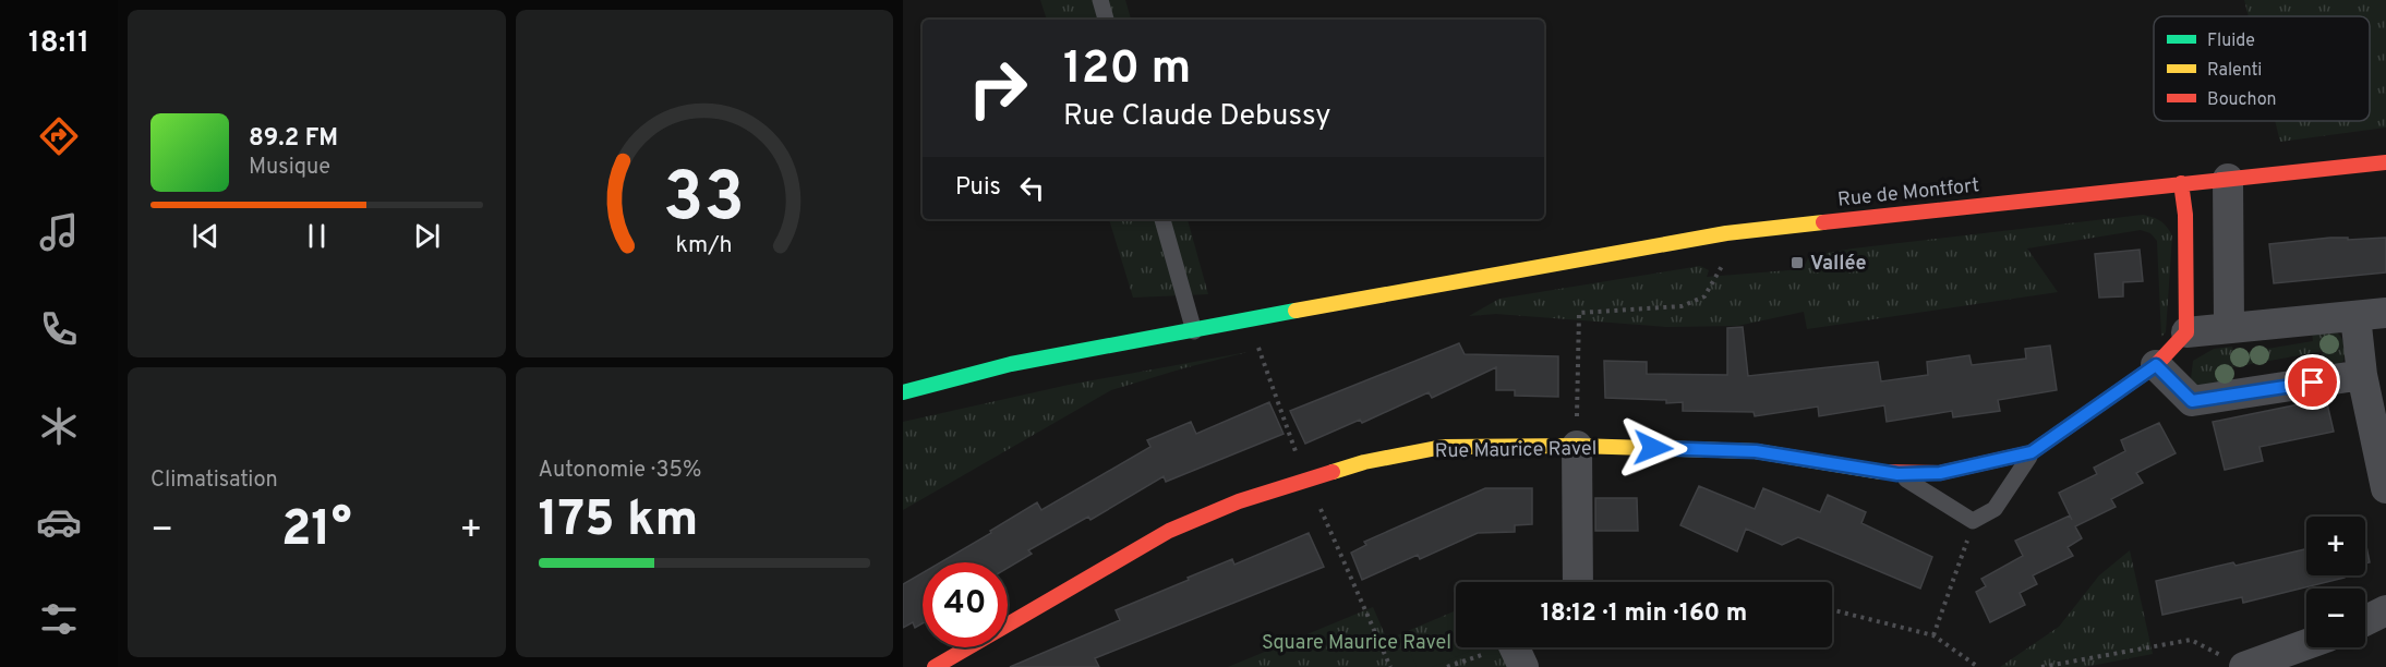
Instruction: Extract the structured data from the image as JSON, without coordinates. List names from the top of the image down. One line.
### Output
{"streets":{"main road":["Rue de Montfort","Rue Maurice Ravel"]},"parks":["Square Maurice Ravel"],"places":{"transit":["Vallée"]},"legend":["Fluide","Ralenti","Bouchon"],"page":{"tabs":"18:11","turn":["120 m","Rue Claude Debussy"],"song":["89.2 FM","Musique"],"then":"Puis","tile":["Climatisation",["Autonomie · 35%","175 km"]],"heat":["−","21°","+"],"map_buttons":["+","−"],"limit":"40","trip":"18:12 · 1 min · 160 m","gauge":["33","km/h"]}}
